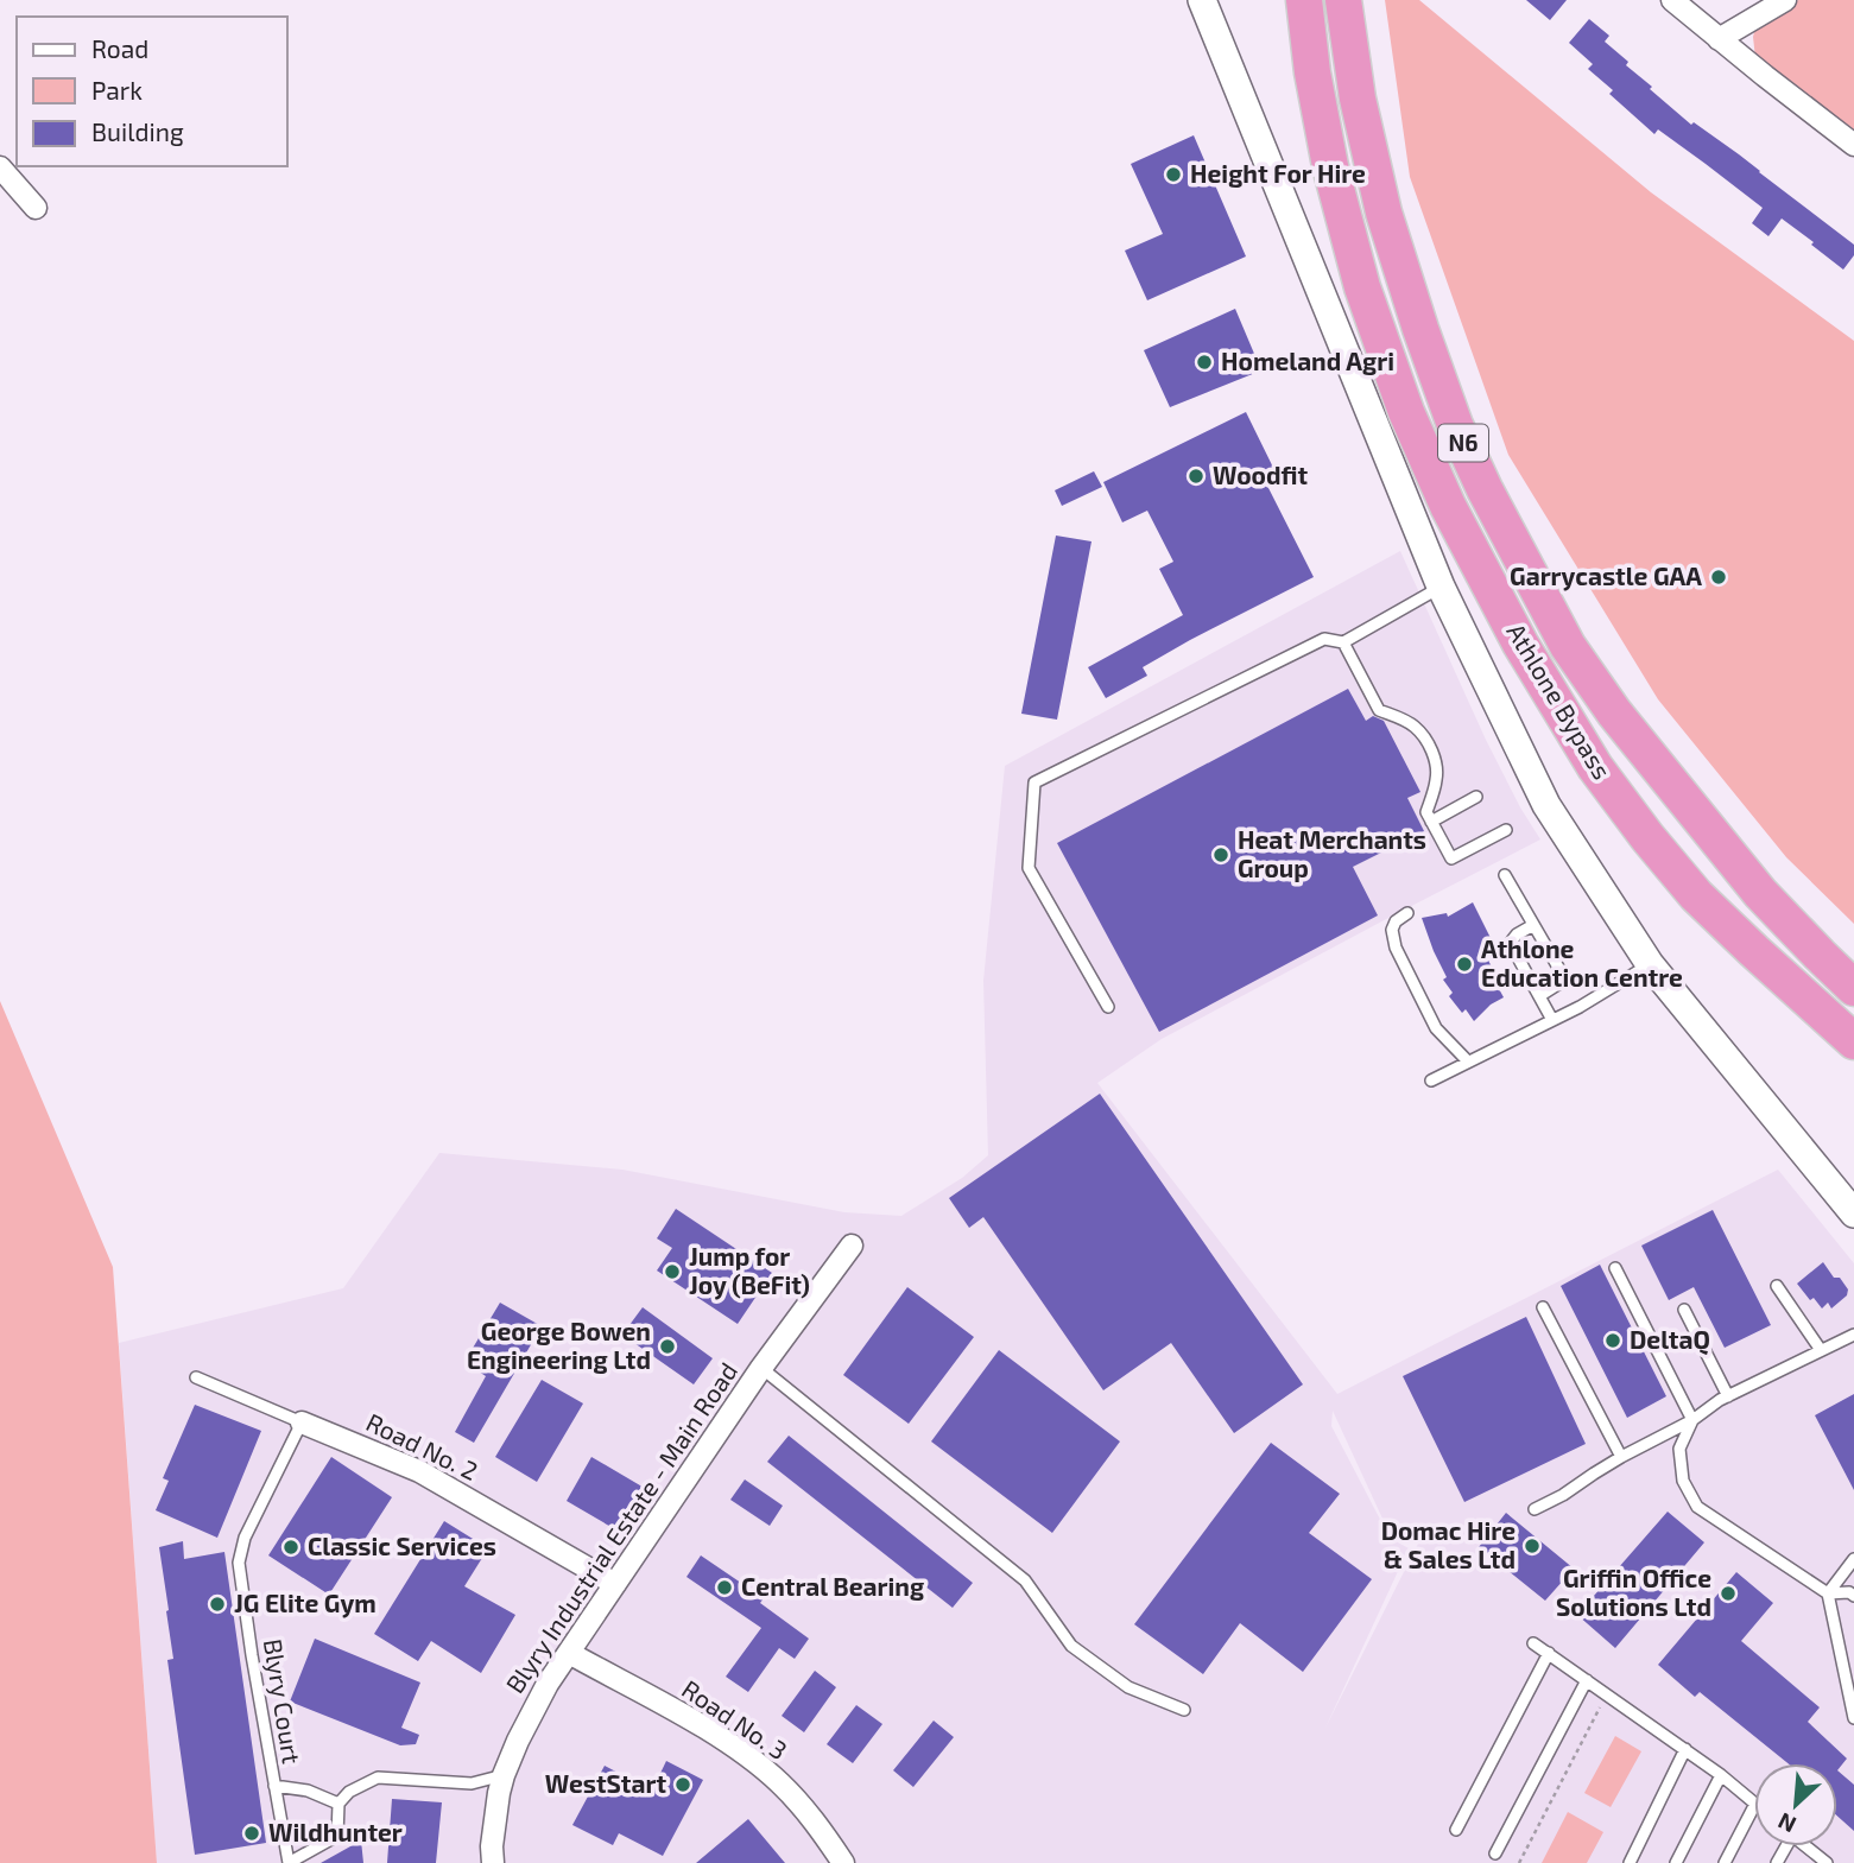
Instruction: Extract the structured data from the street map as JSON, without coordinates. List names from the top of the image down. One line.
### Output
{"streets":{"highway":["N6","Athlone Bypass"],"street":["Road No. 2","Blyry Industrial Estate - Main Road","Road No. 3"],"lane":["Blyry Court"]},"crossings":[["N6","Athlone Bypass"],["Road No. 2","Blyry Industrial Estate - Main Road"],["Road No. 2","Blyry Court"],["Blyry Industrial Estate - Main Road","Road No. 3"]],"places":["Height For Hire","Homeland Agri","Woodfit","Garrycastle GAA","Heat Merchants Group","Athlone Education Centre","Jump for Joy (BeFit)","DeltaQ","George Bowen Engineering Ltd","Domac Hire & Sales Ltd","Classic Services","Central Bearing","Griffin Office Solutions Ltd","JG Elite Gym","WestStart","Wildhunter"],"legend":["Road","Park","Building"],"north":"bottom left"}
